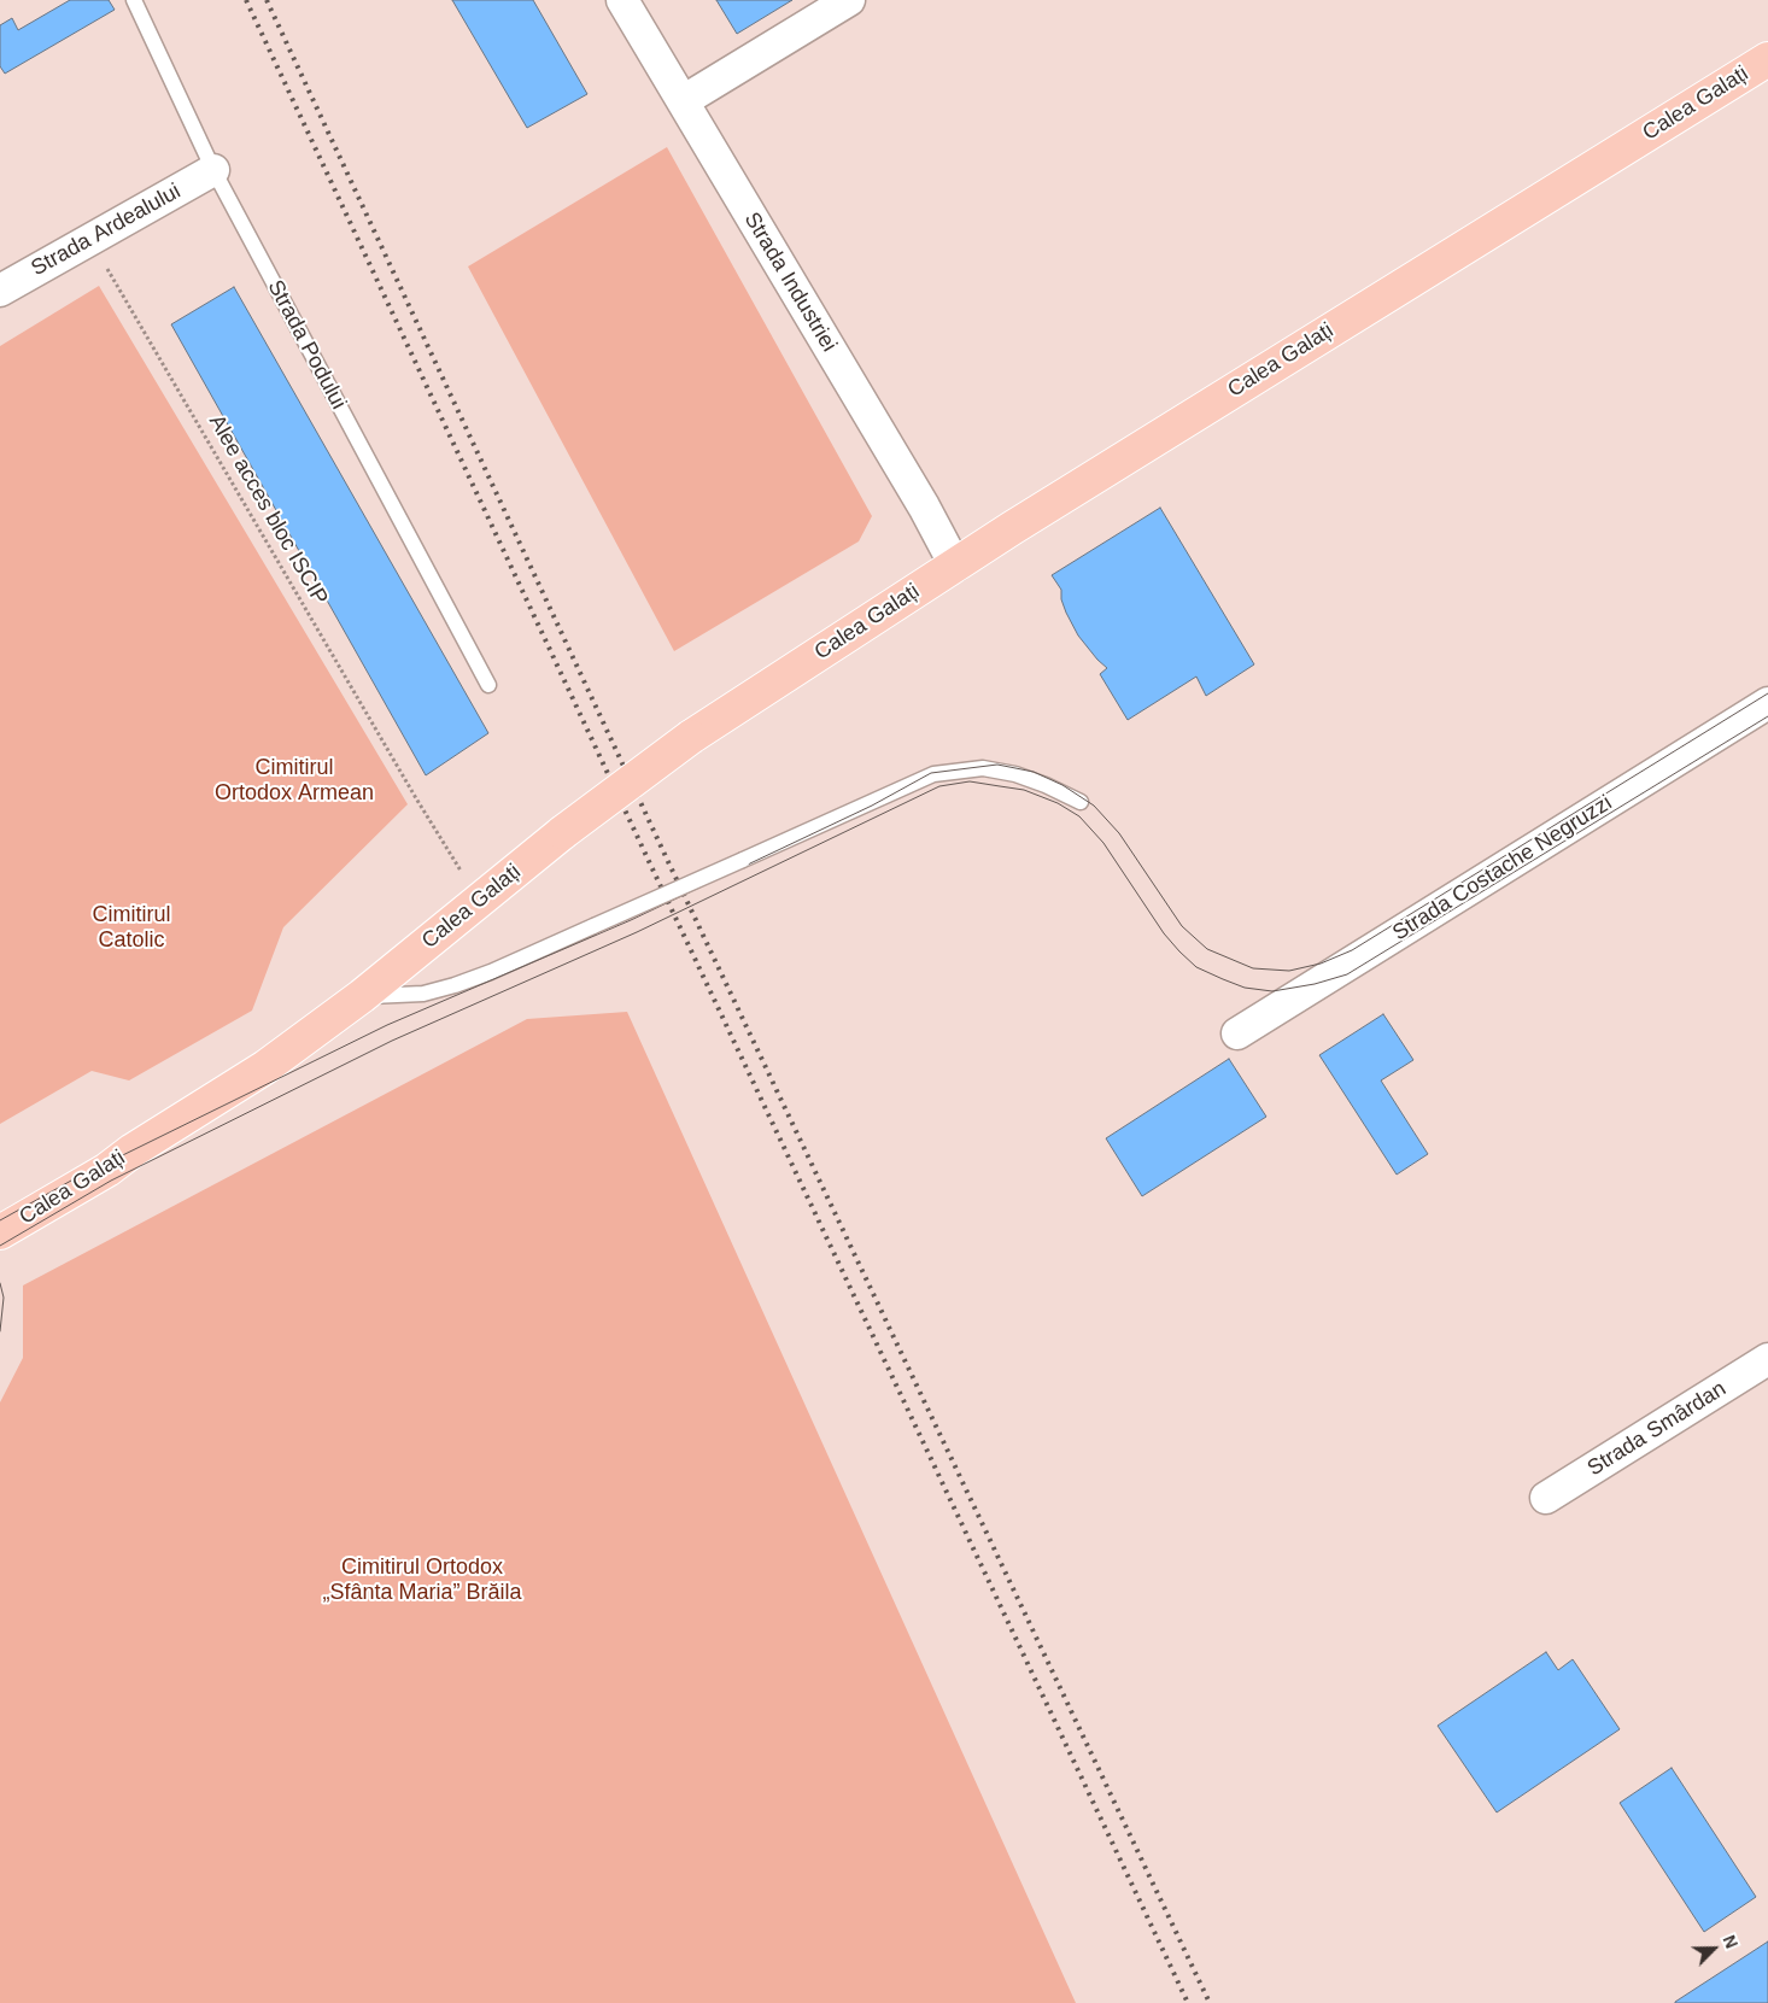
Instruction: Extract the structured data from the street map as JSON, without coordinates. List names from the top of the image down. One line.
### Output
{"streets":{"main road":["Calea Galați"],"street":["Strada Ardealului","Strada Industriei","Strada Costache Negruzzi","Strada Smârdan"],"lane":["Strada Podului"],"path":["Alee acces bloc ISCIP"]},"crossings":[["Calea Galați","Strada Industriei"],["Calea Galați","Alee acces bloc ISCIP"],["Strada Ardealului","Strada Podului"],["Strada Ardealului","Alee acces bloc ISCIP"]],"parks":["Cimitirul Ortodox Armean","Cimitirul Catolic","Cimitirul Ortodox „Sfânta Maria” Brăila"],"north":"top right"}
